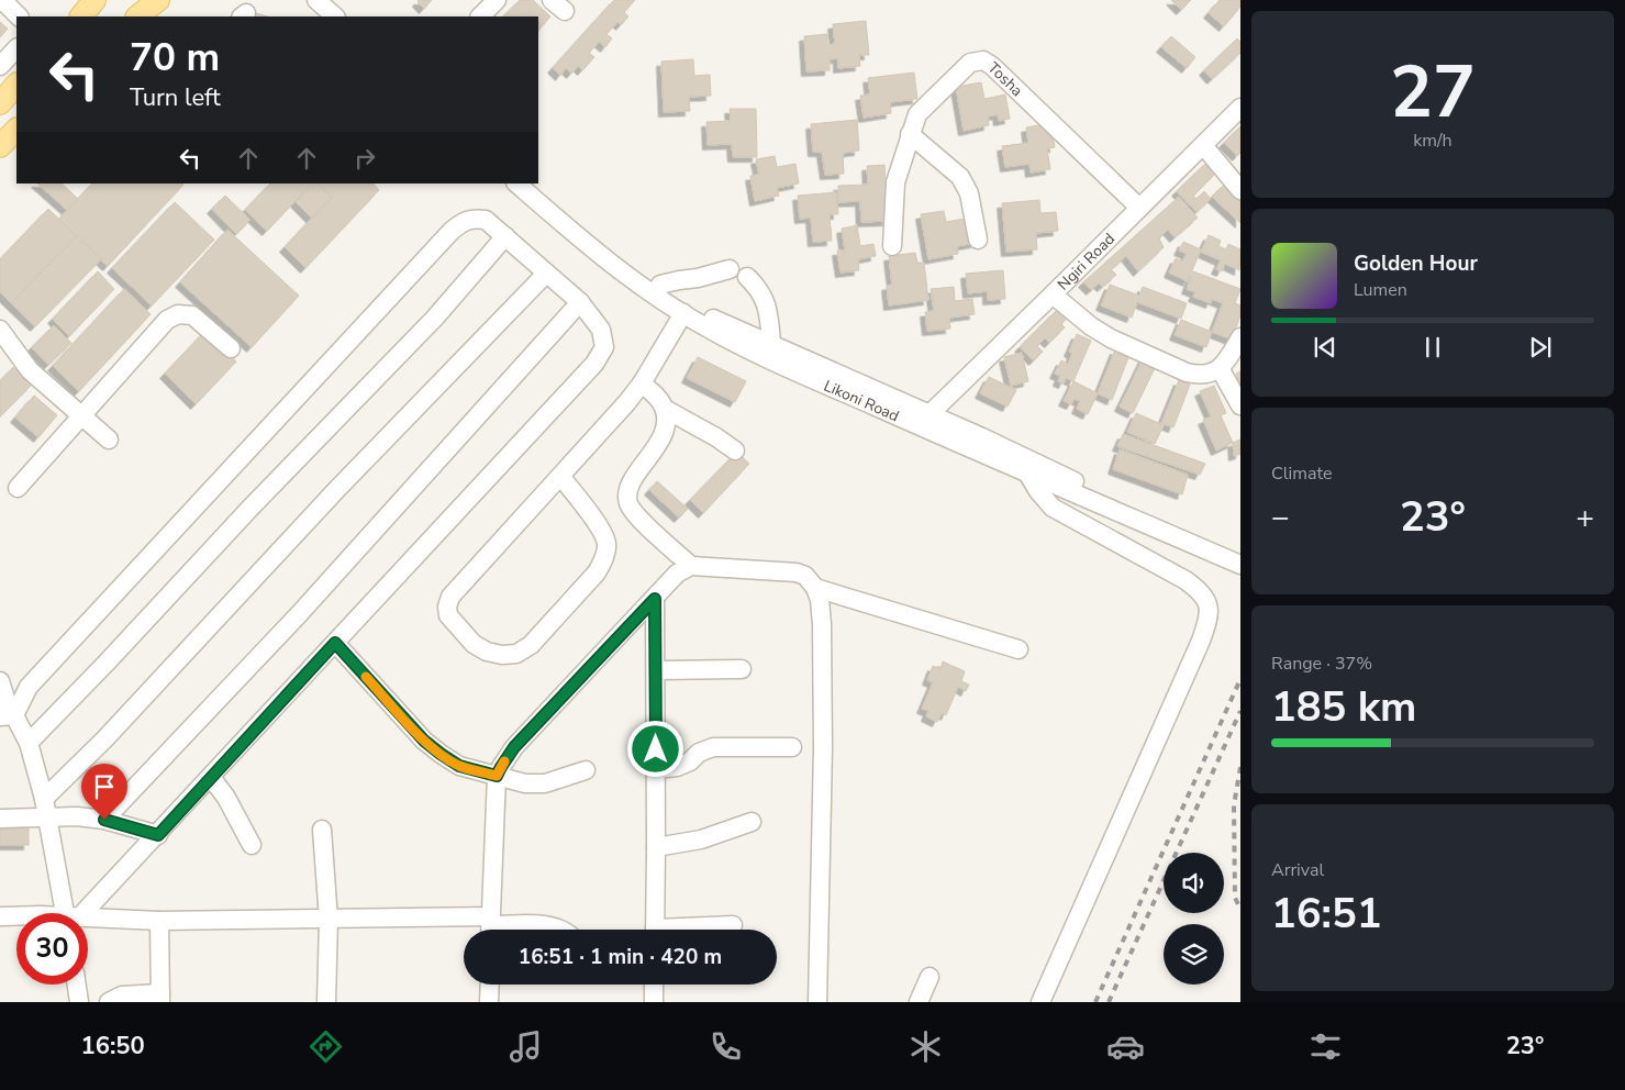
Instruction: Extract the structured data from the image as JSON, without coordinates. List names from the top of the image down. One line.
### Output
{"streets":{"street":["Tosha","Ngiri Road","Likoni Road"]},"crossings":[["Tosha","Ngiri Road"],["Ngiri Road","Likoni Road"]],"page":{"tile":[["27","km/h"],"Climate",["Range · 37%","185 km"],["Arrival","16:51"]],"turn":["70 m","Turn left"],"song":["Golden Hour","Lumen"],"heat":["−","23°","+"],"limit":"30","trip":"16:51 · 1 min · 420 m","tabs":["16:50","23°"]}}
